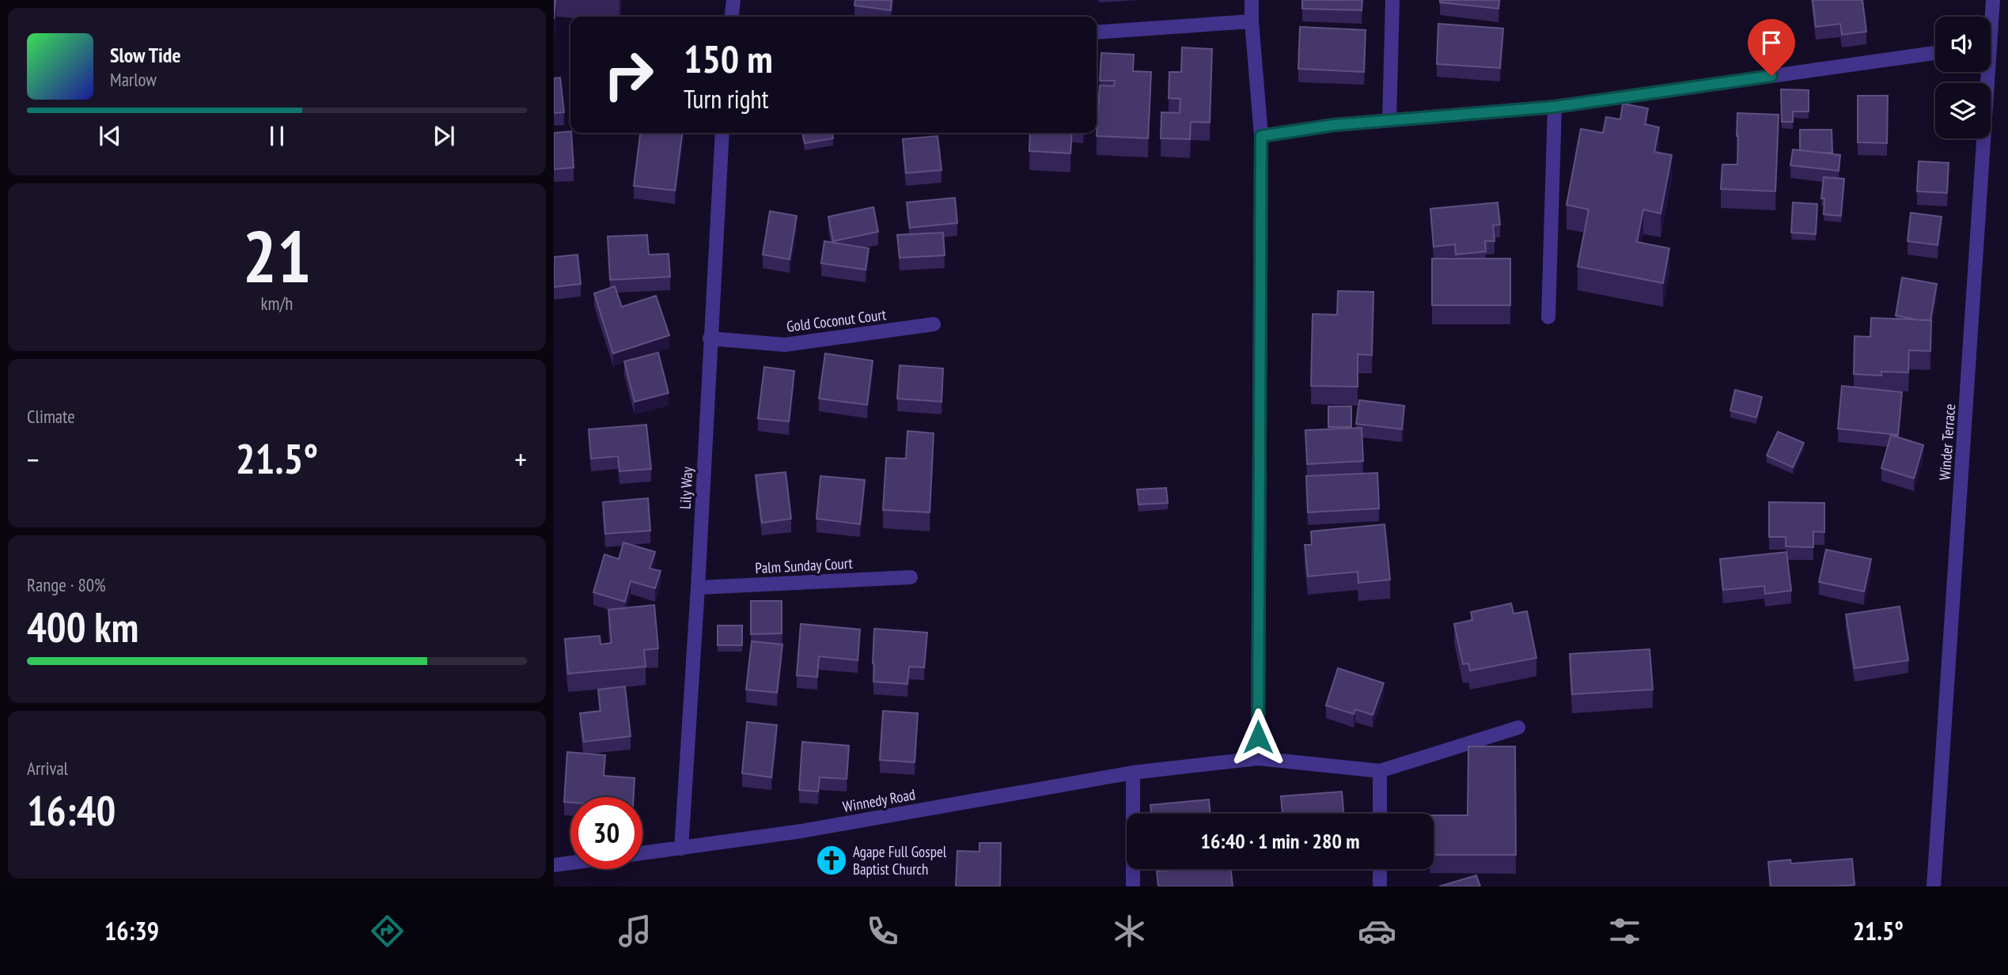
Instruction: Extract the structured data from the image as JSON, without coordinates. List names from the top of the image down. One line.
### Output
{"streets":{"street":["Gold Coconut Court","Winder Terrace","Lily Way","Palm Sunday Court","Winnedy Road"]},"crossings":[["Gold Coconut Court","Lily Way"],["Lily Way","Palm Sunday Court"],["Lily Way","Winnedy Road"]],"places":{"church":["Agape Full Gospel Baptist Church"]},"page":{"turn":["150 m","Turn right"],"song":["Slow Tide","Marlow"],"tile":[["21","km/h"],"Climate",["Range · 80%","400 km"],["Arrival","16:40"]],"heat":["−","21.5°","+"],"limit":"30","trip":"16:40 · 1 min · 280 m","tabs":["16:39","21.5°"]}}
